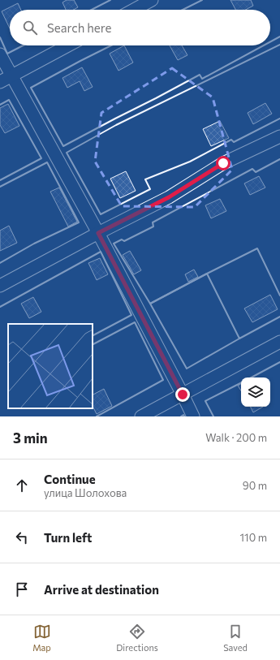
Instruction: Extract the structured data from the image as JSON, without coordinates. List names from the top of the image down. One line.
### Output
{"page":{"search":"Search here","heading":["3 min","Walk · 200 m"],"list":[["Continue","улица Шолохова","90 m"],["Turn left","110 m"],"Arrive at destination"],"nav":["Map","Directions","Saved"]}}
